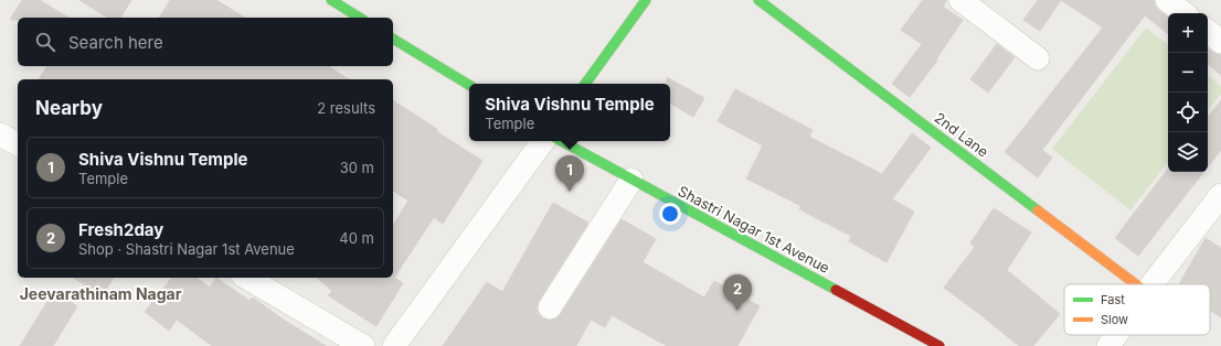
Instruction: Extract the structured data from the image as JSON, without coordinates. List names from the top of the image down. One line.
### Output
{"streets":{"street":["2nd Lane","Shastri Nagar 1st Avenue"]},"districts":["Jeevarathinam Nagar"],"legend":["Fast","Slow"],"page":{"map_buttons":["+","−"],"search":"Search here","heading":["Nearby","2 results"],"popup":["Shiva Vishnu Temple","Temple"],"list":[{"mark":"1","name":"Shiva Vishnu Temple","note":"Temple","value":"30 m"},{"mark":"2","name":"Fresh2day","note":"Shop · Shastri Nagar 1st Avenue","value":"40 m"}],"pins":["1","2"]}}
